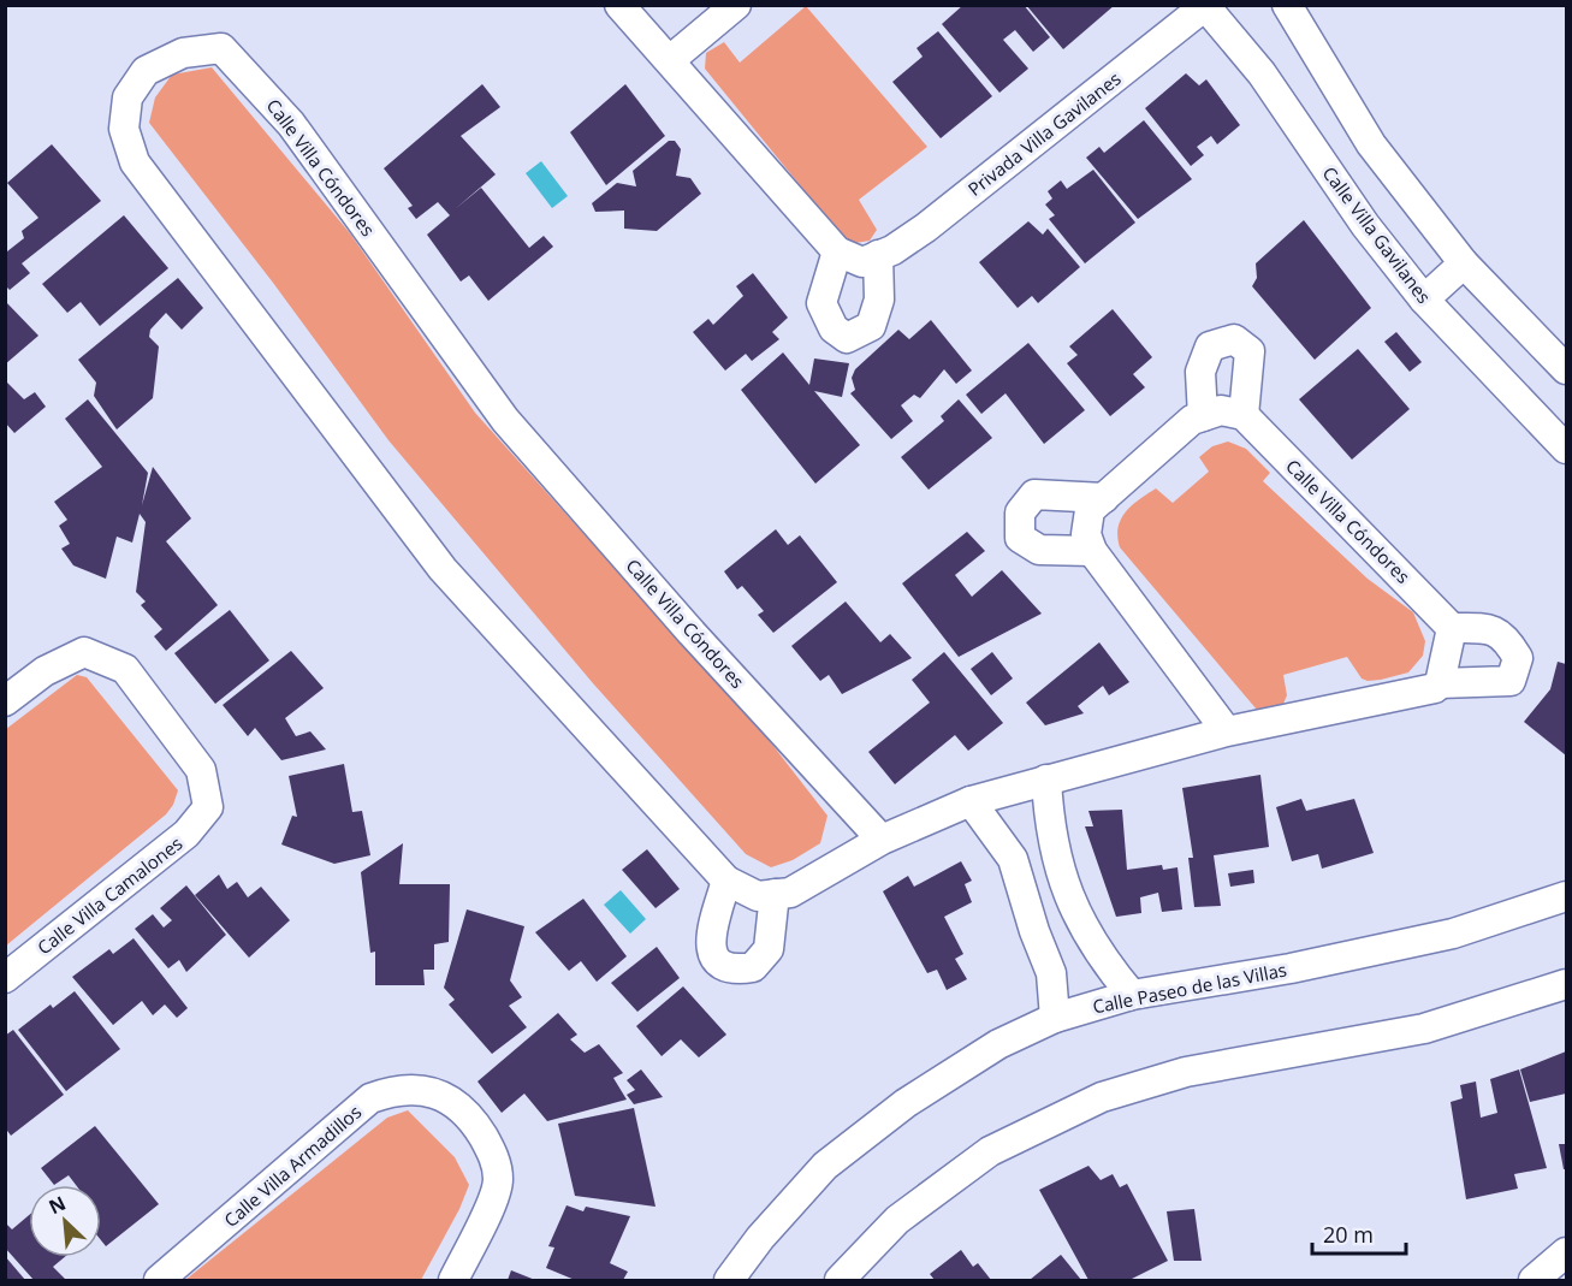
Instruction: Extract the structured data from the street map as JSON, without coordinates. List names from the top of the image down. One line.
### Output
{"streets":{"street":["Privada Villa Gavilanes","Calle Villa Cóndores","Calle Villa Gavilanes","Calle Villa Camalones","Calle Paseo de las Villas","Calle Villa Armadillos"]},"crossings":[["Privada Villa Gavilanes","Calle Villa Gavilanes"]],"scale_bar":"20 m","north":"top left"}
